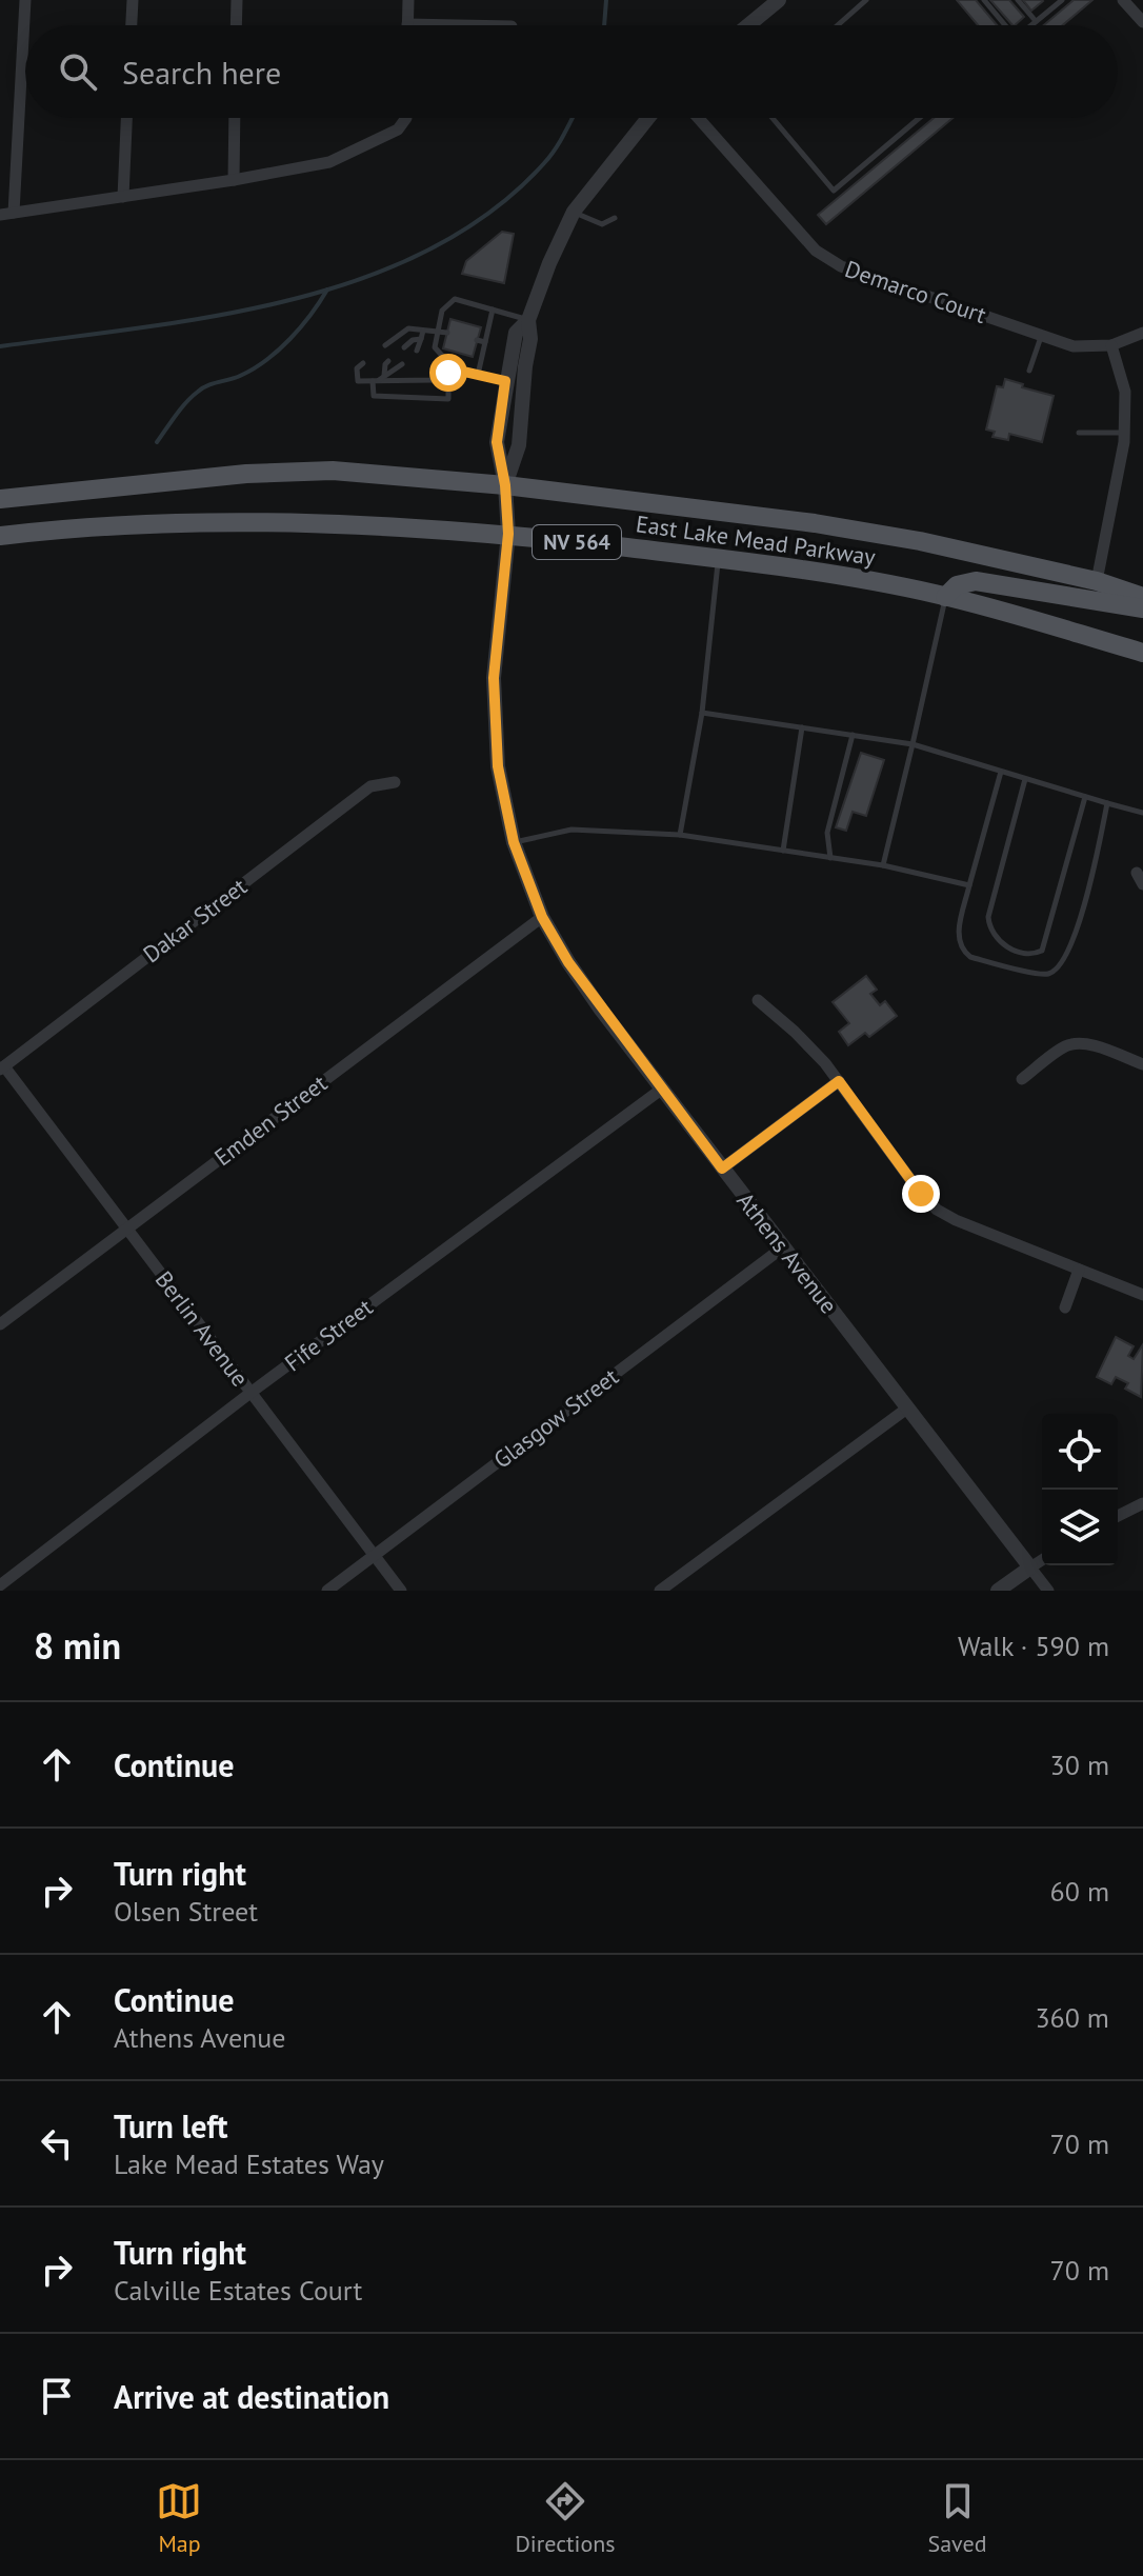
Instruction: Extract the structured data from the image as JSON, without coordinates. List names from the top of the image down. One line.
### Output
{"streets":{"main road":["East Lake Mead Parkway","NV 564"],"street":["Demarco Court","Dakar Street","Emden Street","Athens Avenue","Berlin Avenue","Fife Street","Glasgow Street"]},"crossings":[["East Lake Mead Parkway","Athens Avenue"],["Dakar Street","Berlin Avenue"],["Emden Street","Athens Avenue"],["Emden Street","Berlin Avenue"],["Athens Avenue","Fife Street"],["Athens Avenue","Glasgow Street"],["Berlin Avenue","Fife Street"],["Berlin Avenue","Glasgow Street"]],"page":{"search":"Search here","heading":["8 min","Walk · 590 m"],"list":[["Continue","30 m"],["Turn right","Olsen Street","60 m"],["Continue","Athens Avenue","360 m"],["Turn left","Lake Mead Estates Way","70 m"],["Turn right","Calville Estates Court","70 m"],"Arrive at destination"],"nav":["Map","Directions","Saved"]}}
